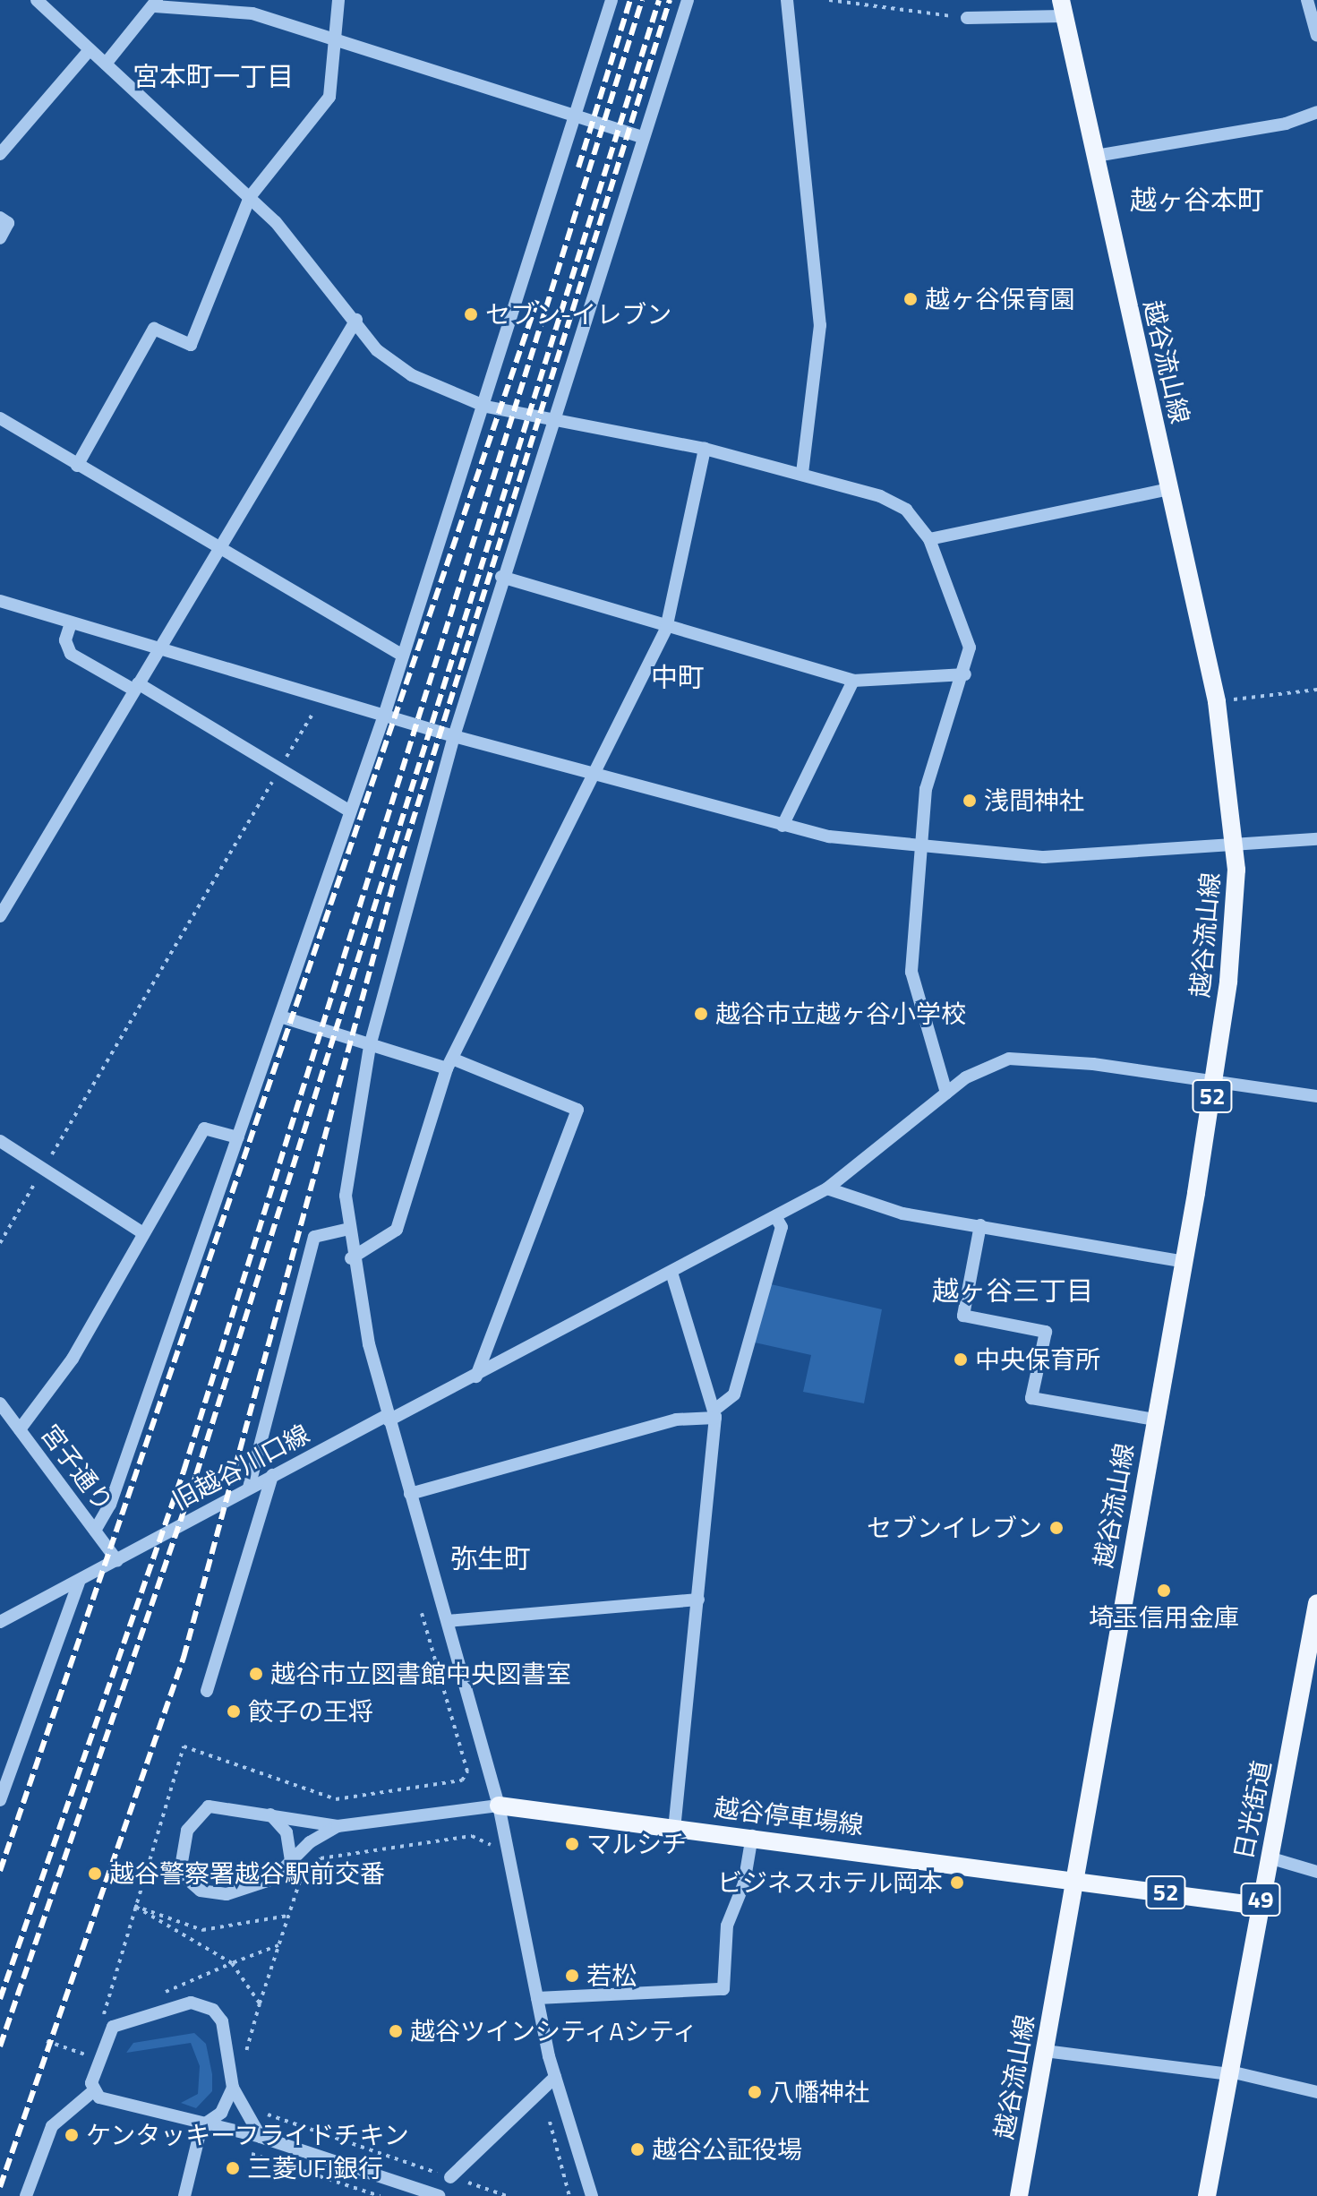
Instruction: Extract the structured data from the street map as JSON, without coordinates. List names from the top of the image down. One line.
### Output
{"streets":{"main road":["越谷流山線","52","日光街道","越谷停車場線","49"],"street":["旧越谷川口線","宮子通り"]},"crossings":[["越谷流山線","52"],["越谷流山線","旧越谷川口線"],["越谷流山線","越谷停車場線"],["52","日光街道"],["52","越谷停車場線"],["旧越谷川口線","宮子通り"]],"districts":["宮本町一丁目","越ヶ谷本町","中町","越ヶ谷三丁目","弥生町"],"places":["越ヶ谷保育園","セブン-イレブン","浅間神社","越谷市立越ヶ谷小学校","中央保育所","セブンイレブン","埼玉信用金庫","越谷市立図書館中央図書室","餃子の王将","マルシチ","越谷警察署越谷駅前交番","ビジネスホテル岡本","若松","越谷ツインシティAシティ","八幡神社","ケンタッキーフライドチキン","越谷公証役場","三菱UFJ銀行"]}
